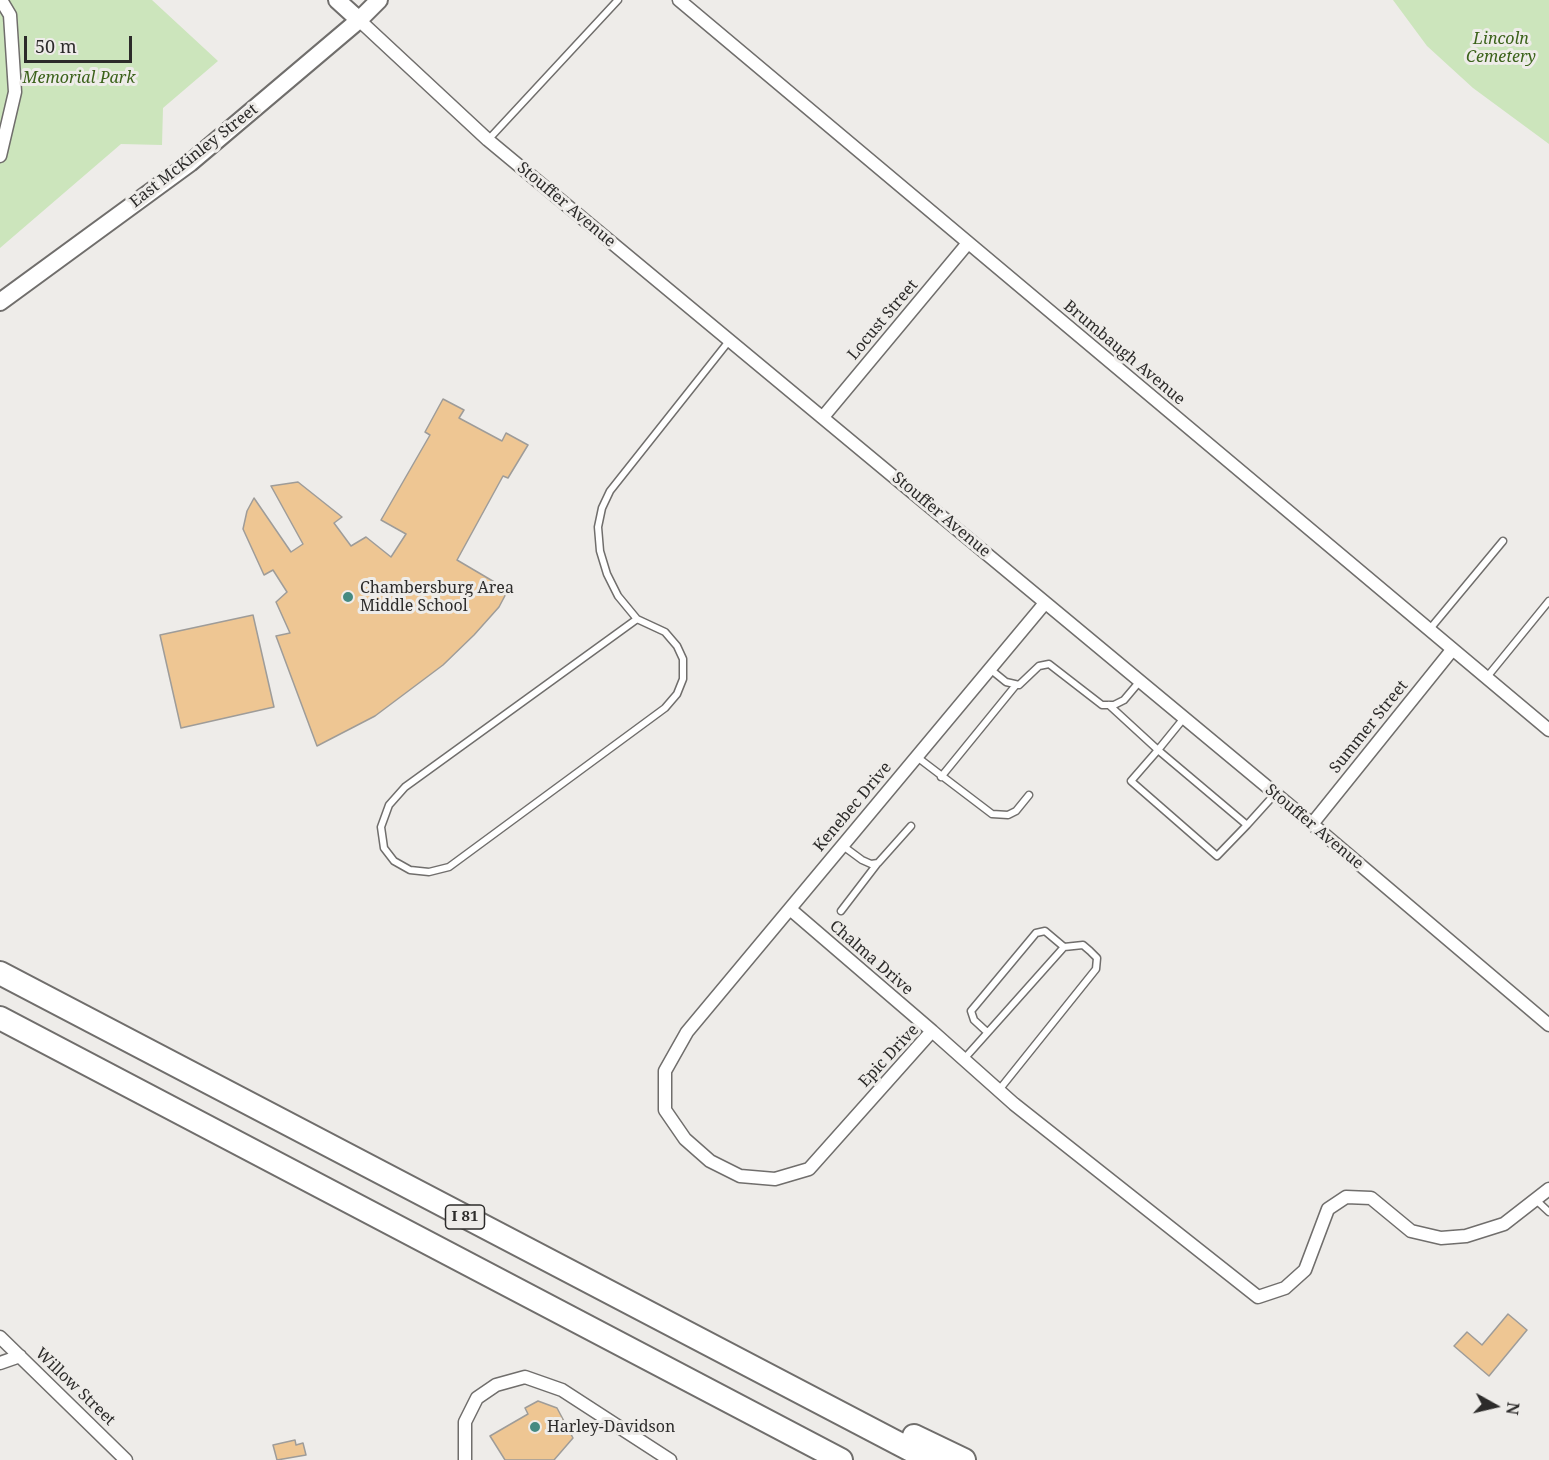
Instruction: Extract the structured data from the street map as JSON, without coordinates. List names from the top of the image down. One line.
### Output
{"streets":{"highway":["I 81"],"street":["East McKinley Street","Stouffer Avenue","Locust Street","Brumbaugh Avenue","Summer Street","Kenebec Drive","Chalma Drive","Epic Drive","Willow Street"]},"crossings":[["East McKinley Street","Stouffer Avenue"],["Stouffer Avenue","Locust Street"],["Stouffer Avenue","Summer Street"],["Stouffer Avenue","Kenebec Drive"],["Locust Street","Brumbaugh Avenue"],["Brumbaugh Avenue","Summer Street"],["Kenebec Drive","Chalma Drive"],["Kenebec Drive","Epic Drive"],["Chalma Drive","Epic Drive"]],"parks":["Lincoln Cemetery","Memorial Park"],"places":["Chambersburg Area Middle School","Harley-Davidson"],"scale_bar":"50 m","north":"right"}
